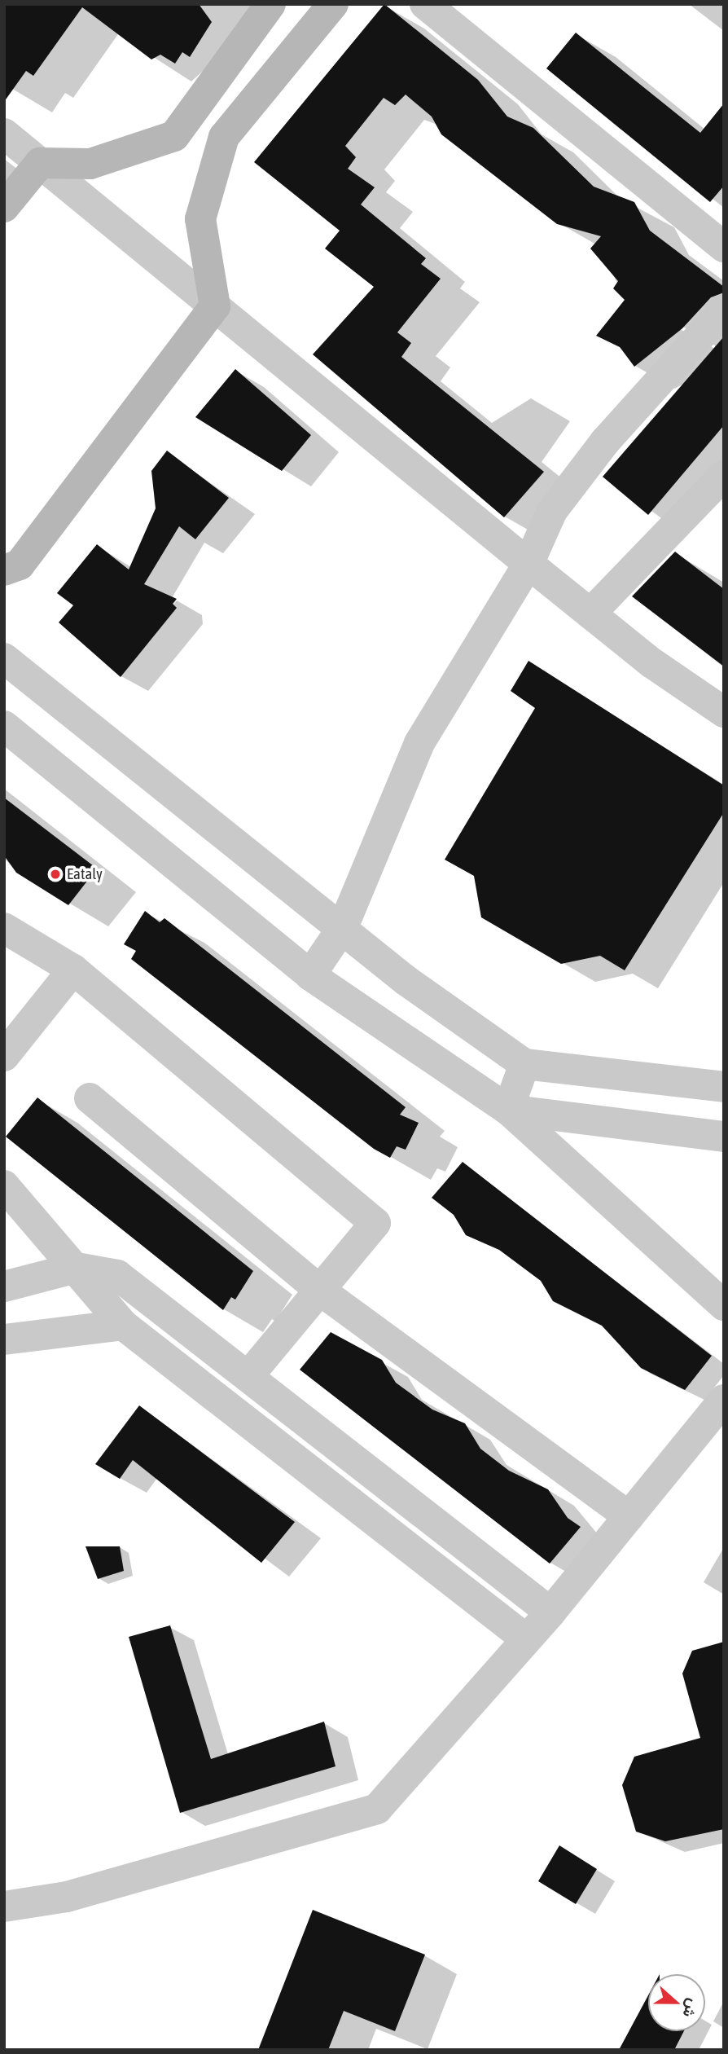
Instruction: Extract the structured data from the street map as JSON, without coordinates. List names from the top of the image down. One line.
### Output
{"places":["Eataly"],"north":"right"}
